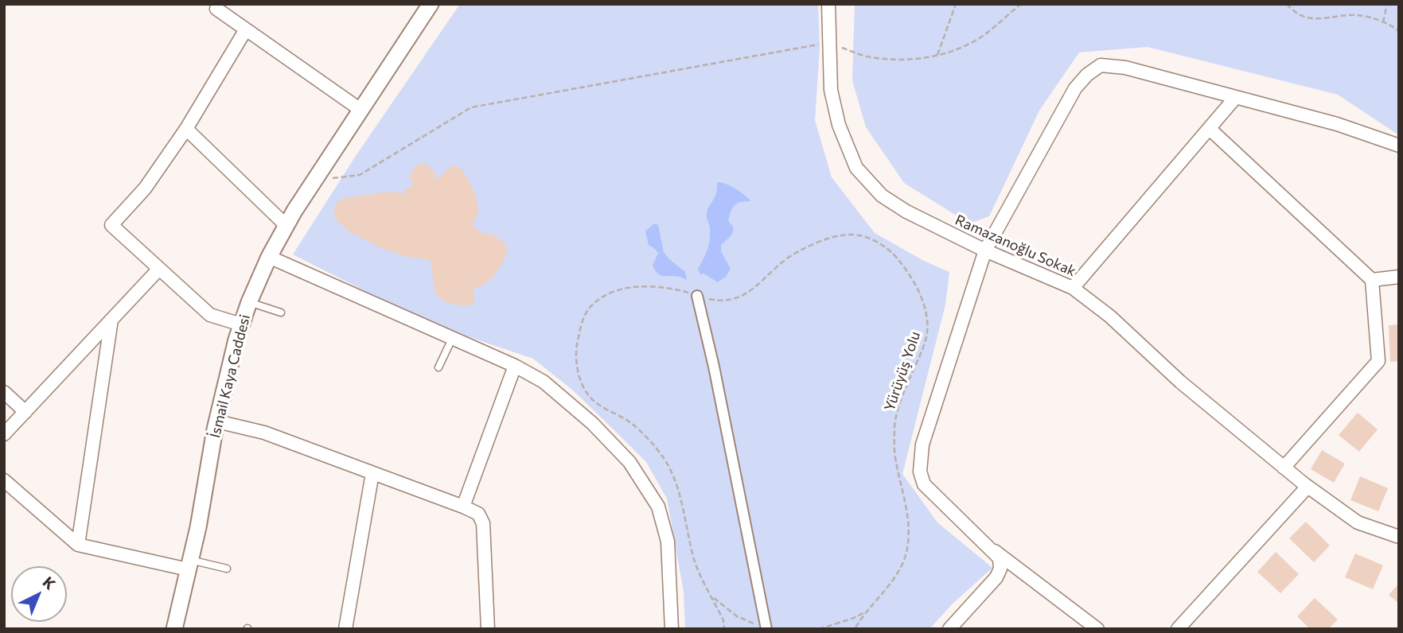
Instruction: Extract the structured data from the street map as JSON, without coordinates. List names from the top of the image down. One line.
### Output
{"streets":{"street":["Ramazanoğlu Sokak","İsmail Kaya Caddesi"],"path":["Yürüyüş Yolu"]},"north":"top right"}
